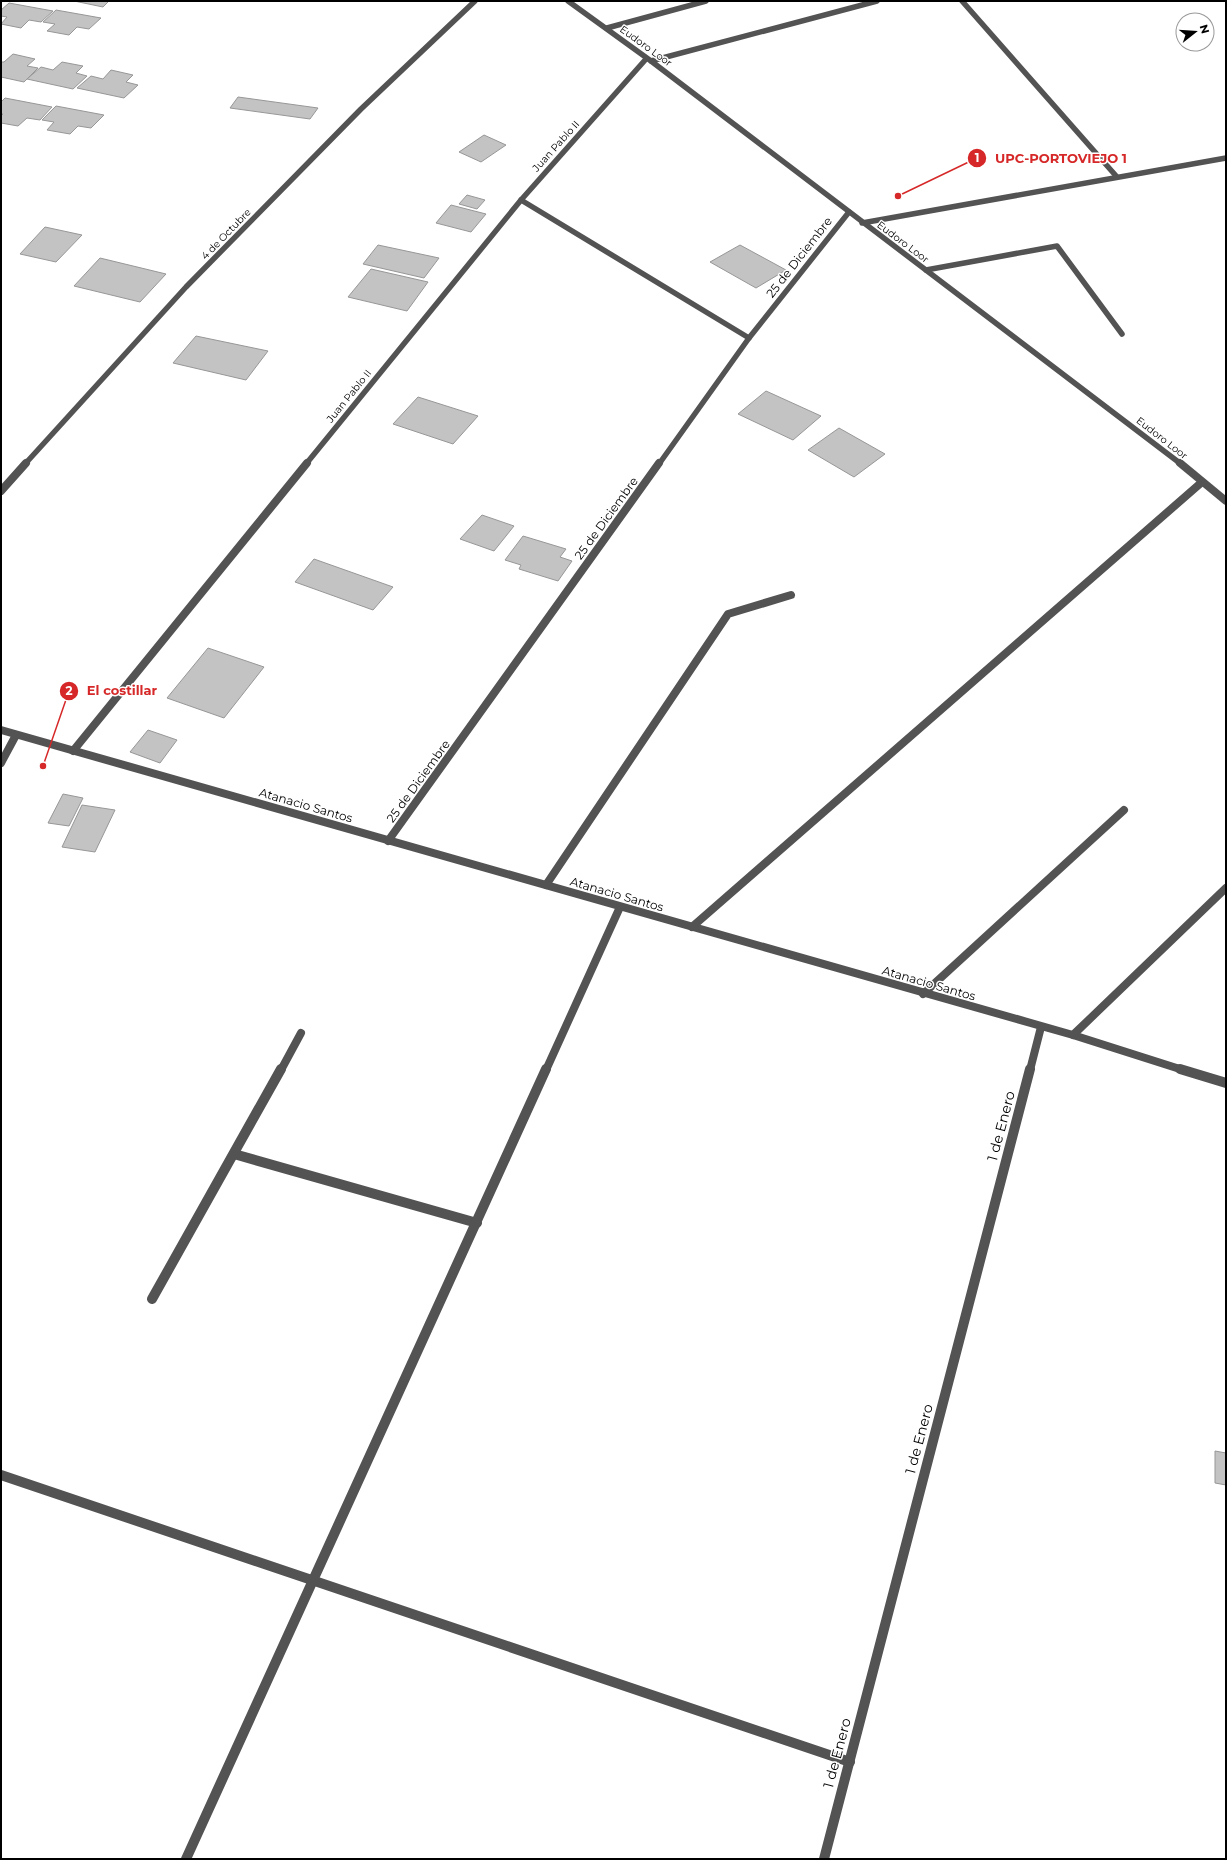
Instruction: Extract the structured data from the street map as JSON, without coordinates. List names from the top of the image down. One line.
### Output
{"streets":{"street":["Eudoro Loor","Juan Pablo II","4 de Octubre","25 de Diciembre","Atanacio Santos","1 de Enero"]},"crossings":[["Eudoro Loor","Juan Pablo II"],["Eudoro Loor","25 de Diciembre"],["Juan Pablo II","Atanacio Santos"],["25 de Diciembre","Atanacio Santos"],["Atanacio Santos","1 de Enero"]],"places":["UPC-PORTOVIEJO 1","El costillar"],"north":"right"}
